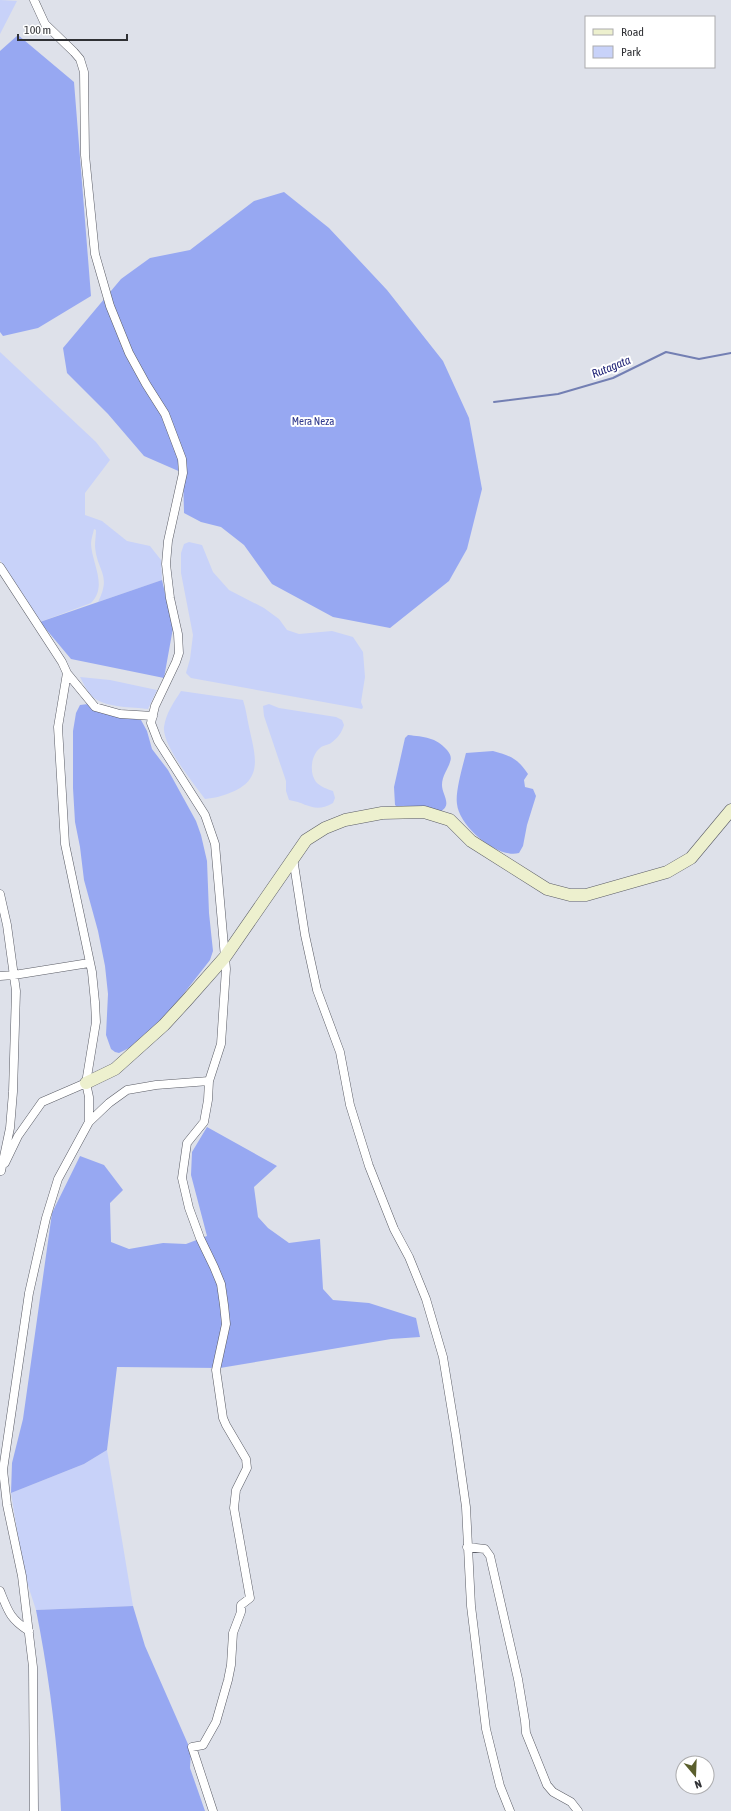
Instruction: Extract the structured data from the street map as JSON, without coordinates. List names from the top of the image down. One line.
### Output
{"water":["Rutagata"],"parks":["Mera Neza"],"legend":["Road","Park"],"scale_bar":"100 m","north":"bottom"}
